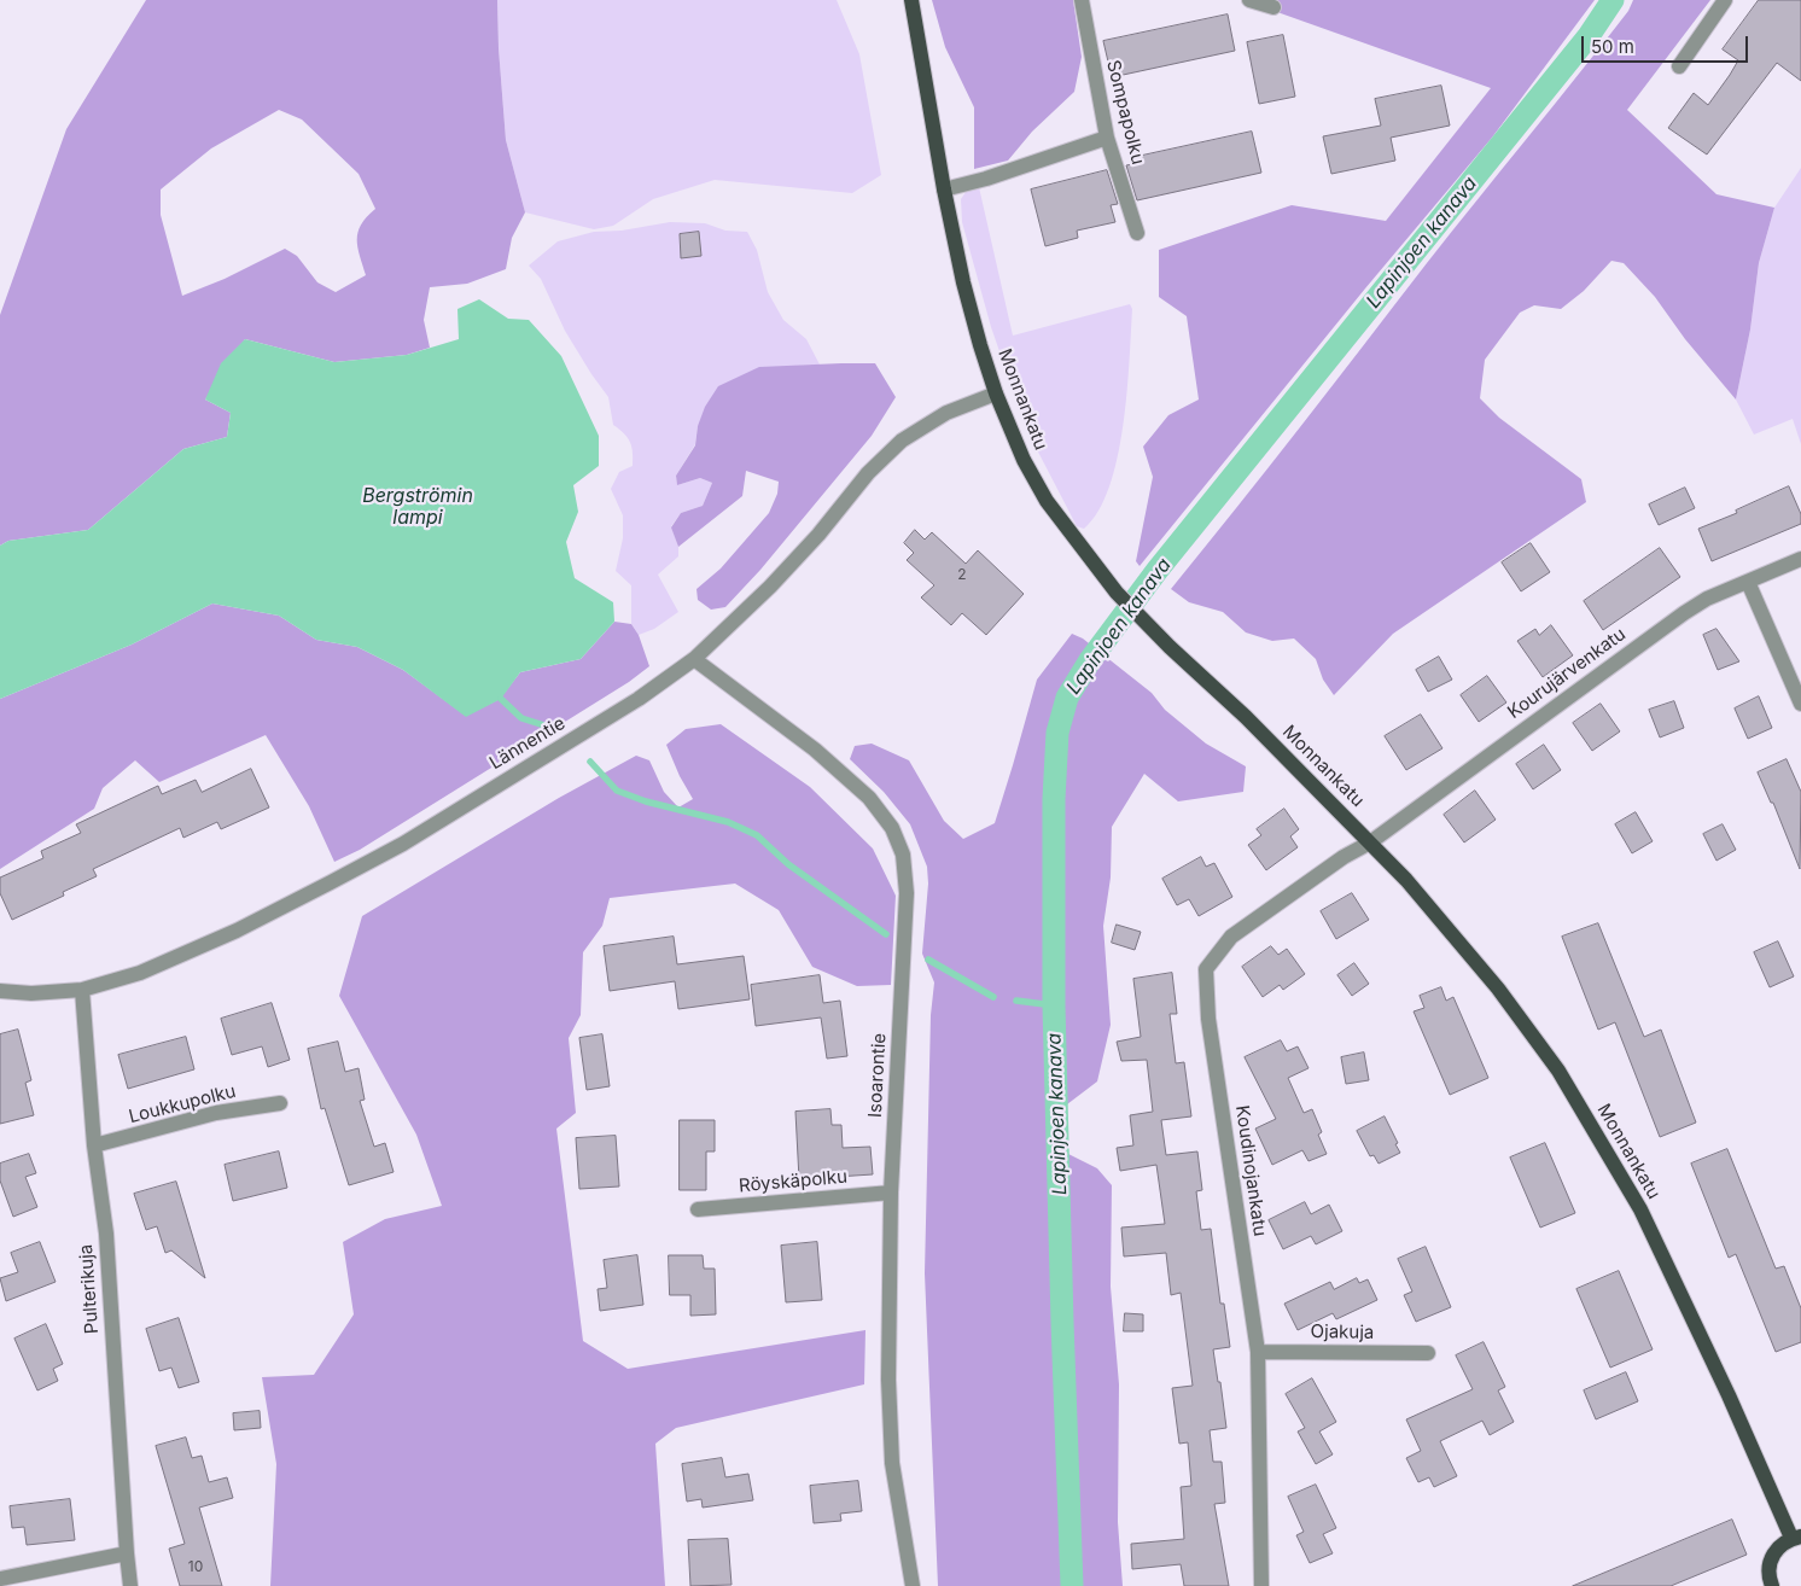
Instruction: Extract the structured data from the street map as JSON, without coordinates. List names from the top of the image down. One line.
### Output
{"streets":{"main road":["Monnankatu"],"street":["Sompapolku","Kourujärvenkatu","Lännentie","Isoarontie","Loukkupolku","Koudinojankatu","Röyskäpolku","Pulterikuja","Ojakuja"]},"crossings":[["Monnankatu","Kourujärvenkatu"],["Monnankatu","Lännentie"],["Monnankatu","Koudinojankatu"],["Kourujärvenkatu","Koudinojankatu"],["Lännentie","Isoarontie"],["Lännentie","Pulterikuja"],["Isoarontie","Röyskäpolku"],["Loukkupolku","Pulterikuja"],["Koudinojankatu","Ojakuja"]],"water":["Lapinjoen kanava","Bergströmin lampi"],"house_numbers":["2","10"],"scale_bar":"50 m"}
